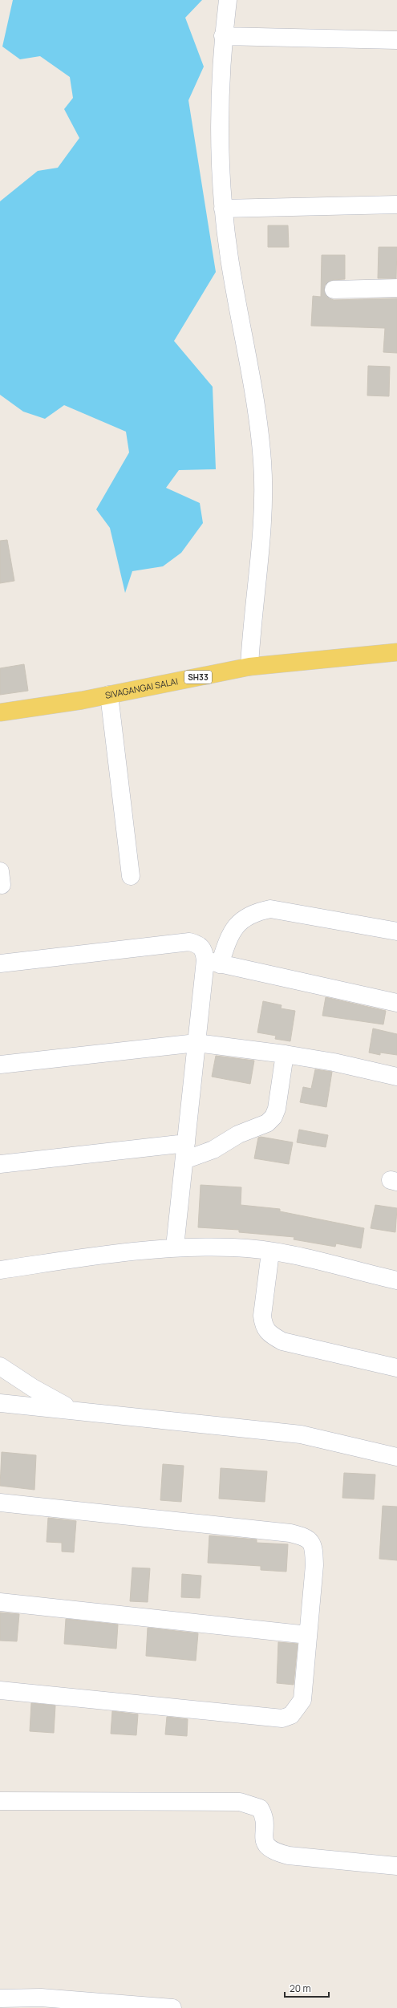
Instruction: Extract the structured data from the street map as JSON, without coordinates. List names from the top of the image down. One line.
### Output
{"streets":{"main road":["SH33","SIVAGANGAI SALAI"]},"scale_bar":"20 m"}
